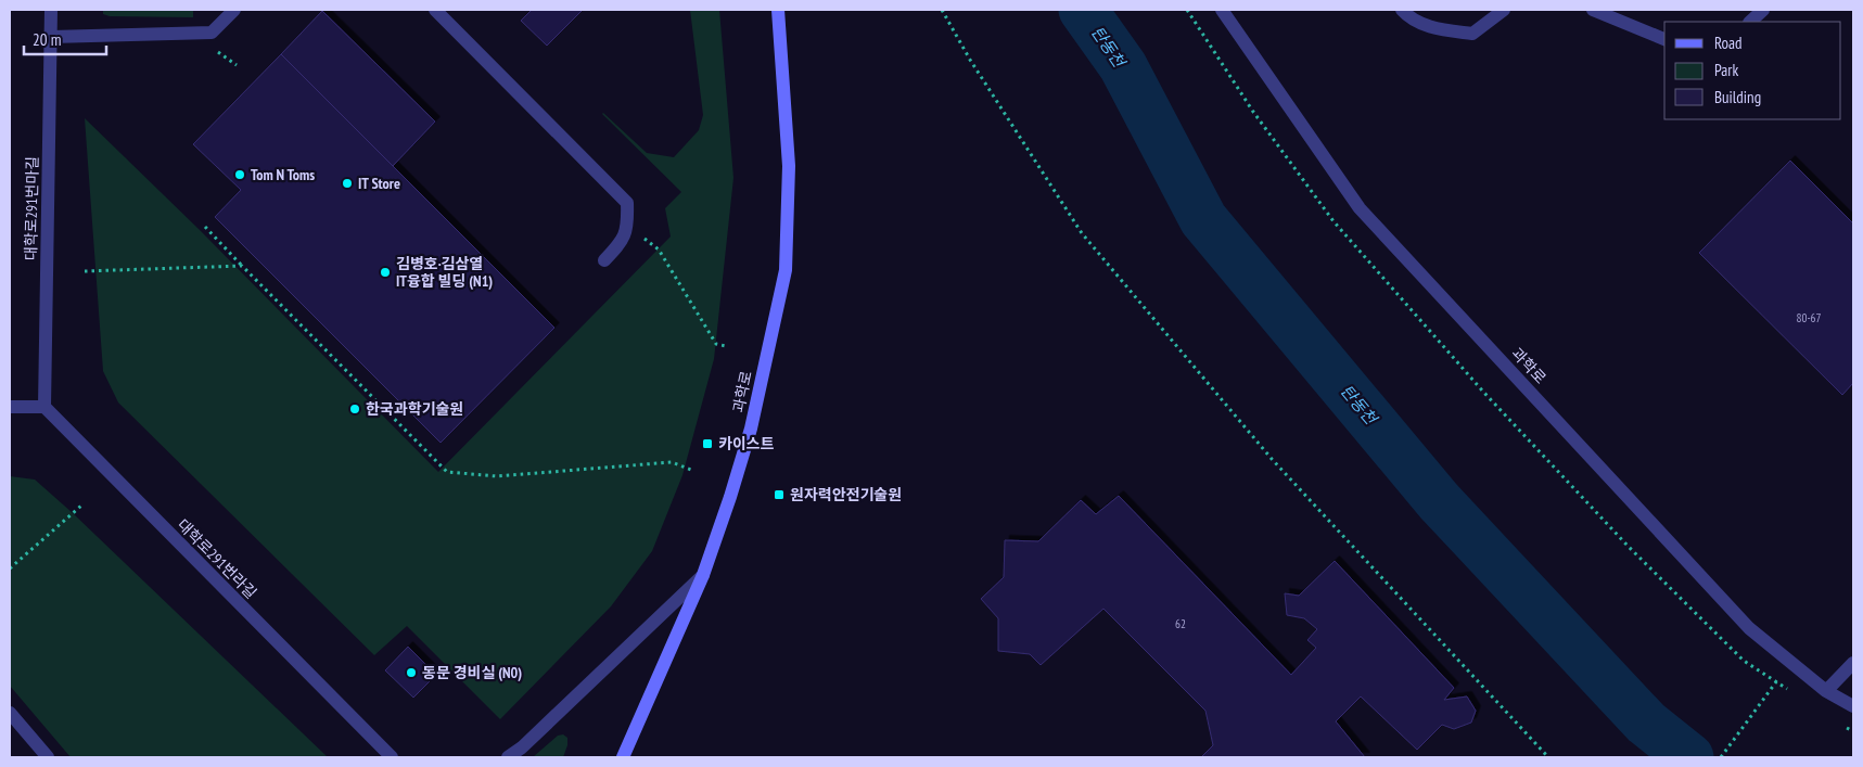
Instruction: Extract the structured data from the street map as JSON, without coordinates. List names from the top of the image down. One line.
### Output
{"streets":{"main road":["과학로"],"street":["대학로291번마길","대학로291번라길"]},"crossings":[["대학로291번마길","대학로291번라길"]],"water":["탄동천"],"places":{"other":["Tom N Toms","IT Store","김병호·김삼열 IT융합 빌딩 (N1)","한국과학기술원","동문 경비실 (N0)"],"transit":["카이스트","원자력안전기술원"]},"house_numbers":["80-67","62"],"legend":["Road","Park","Building"],"scale_bar":"20 m"}
